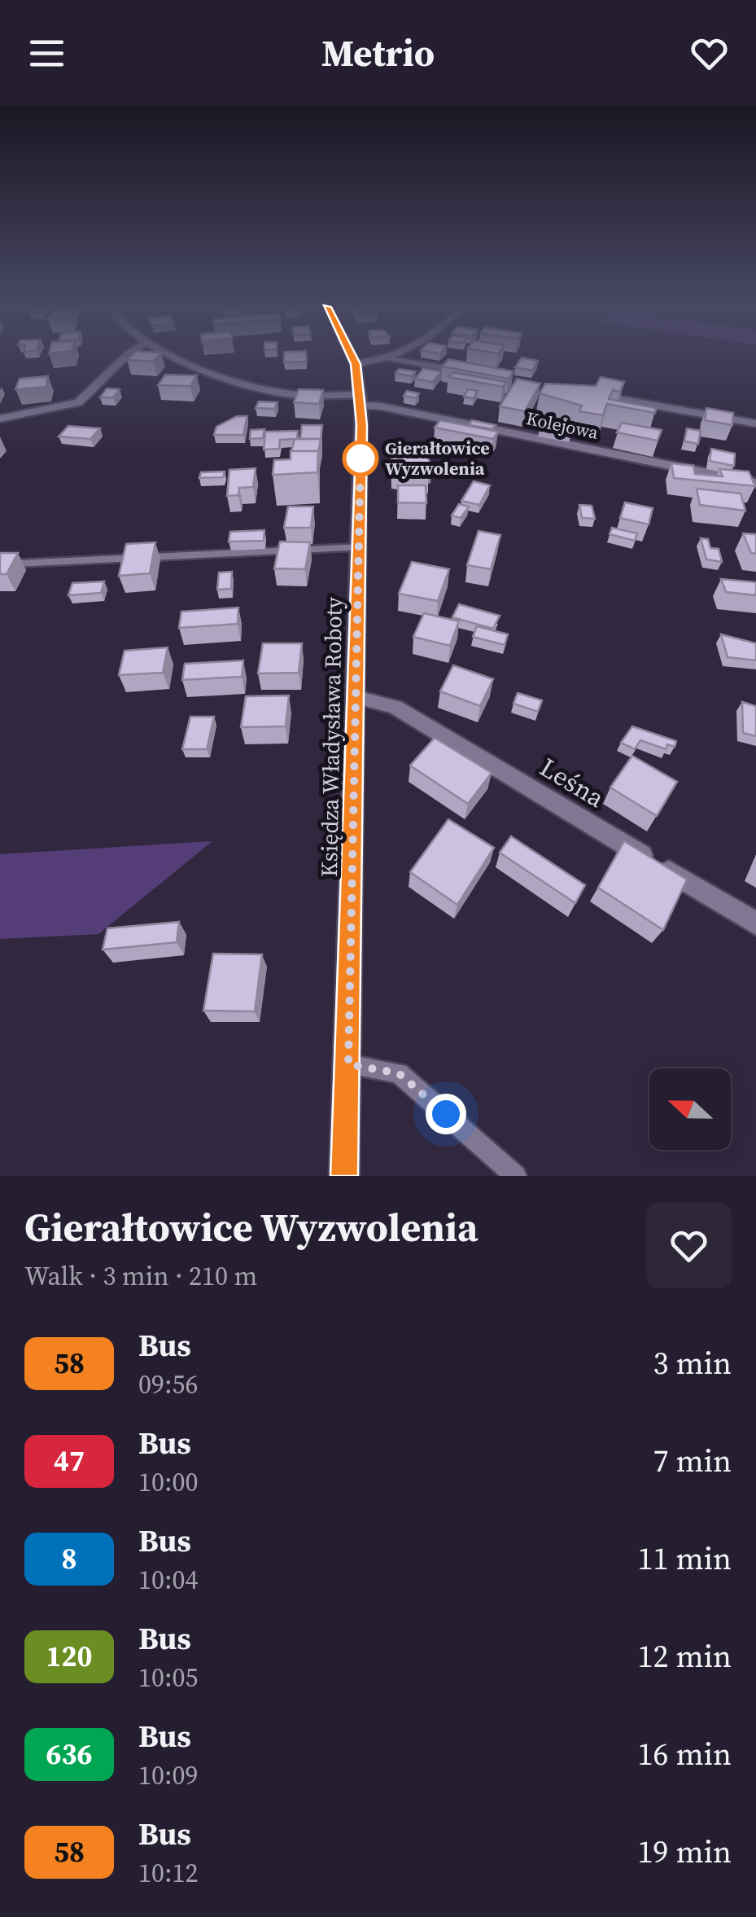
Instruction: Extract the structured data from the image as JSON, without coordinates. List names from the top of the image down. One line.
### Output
{"streets":{"main road":["Księdza Władysława Roboty"],"street":["Kolejowa","Leśna"]},"crossings":[["Kolejowa","Księdza Władysława Roboty"],["Księdza Władysława Roboty","Leśna"]],"places":["Gierałtowice Wyzwolenia"],"lines":["bus line 58"],"north":"left","page":{"header":"Metrio","heading":["Gierałtowice Wyzwolenia","Walk · 3 min · 210 m"],"list":[{"mark":"58","name":"Bus","note":"09:56","value":"3 min"},{"mark":"47","name":"Bus","note":"10:00","value":"7 min"},{"mark":"8","name":"Bus","note":"10:04","value":"11 min"},{"mark":"120","name":"Bus","note":"10:05","value":"12 min"},{"mark":"636","name":"Bus","note":"10:09","value":"16 min"},{"mark":"58","name":"Bus","note":"10:12","value":"19 min"}]}}
